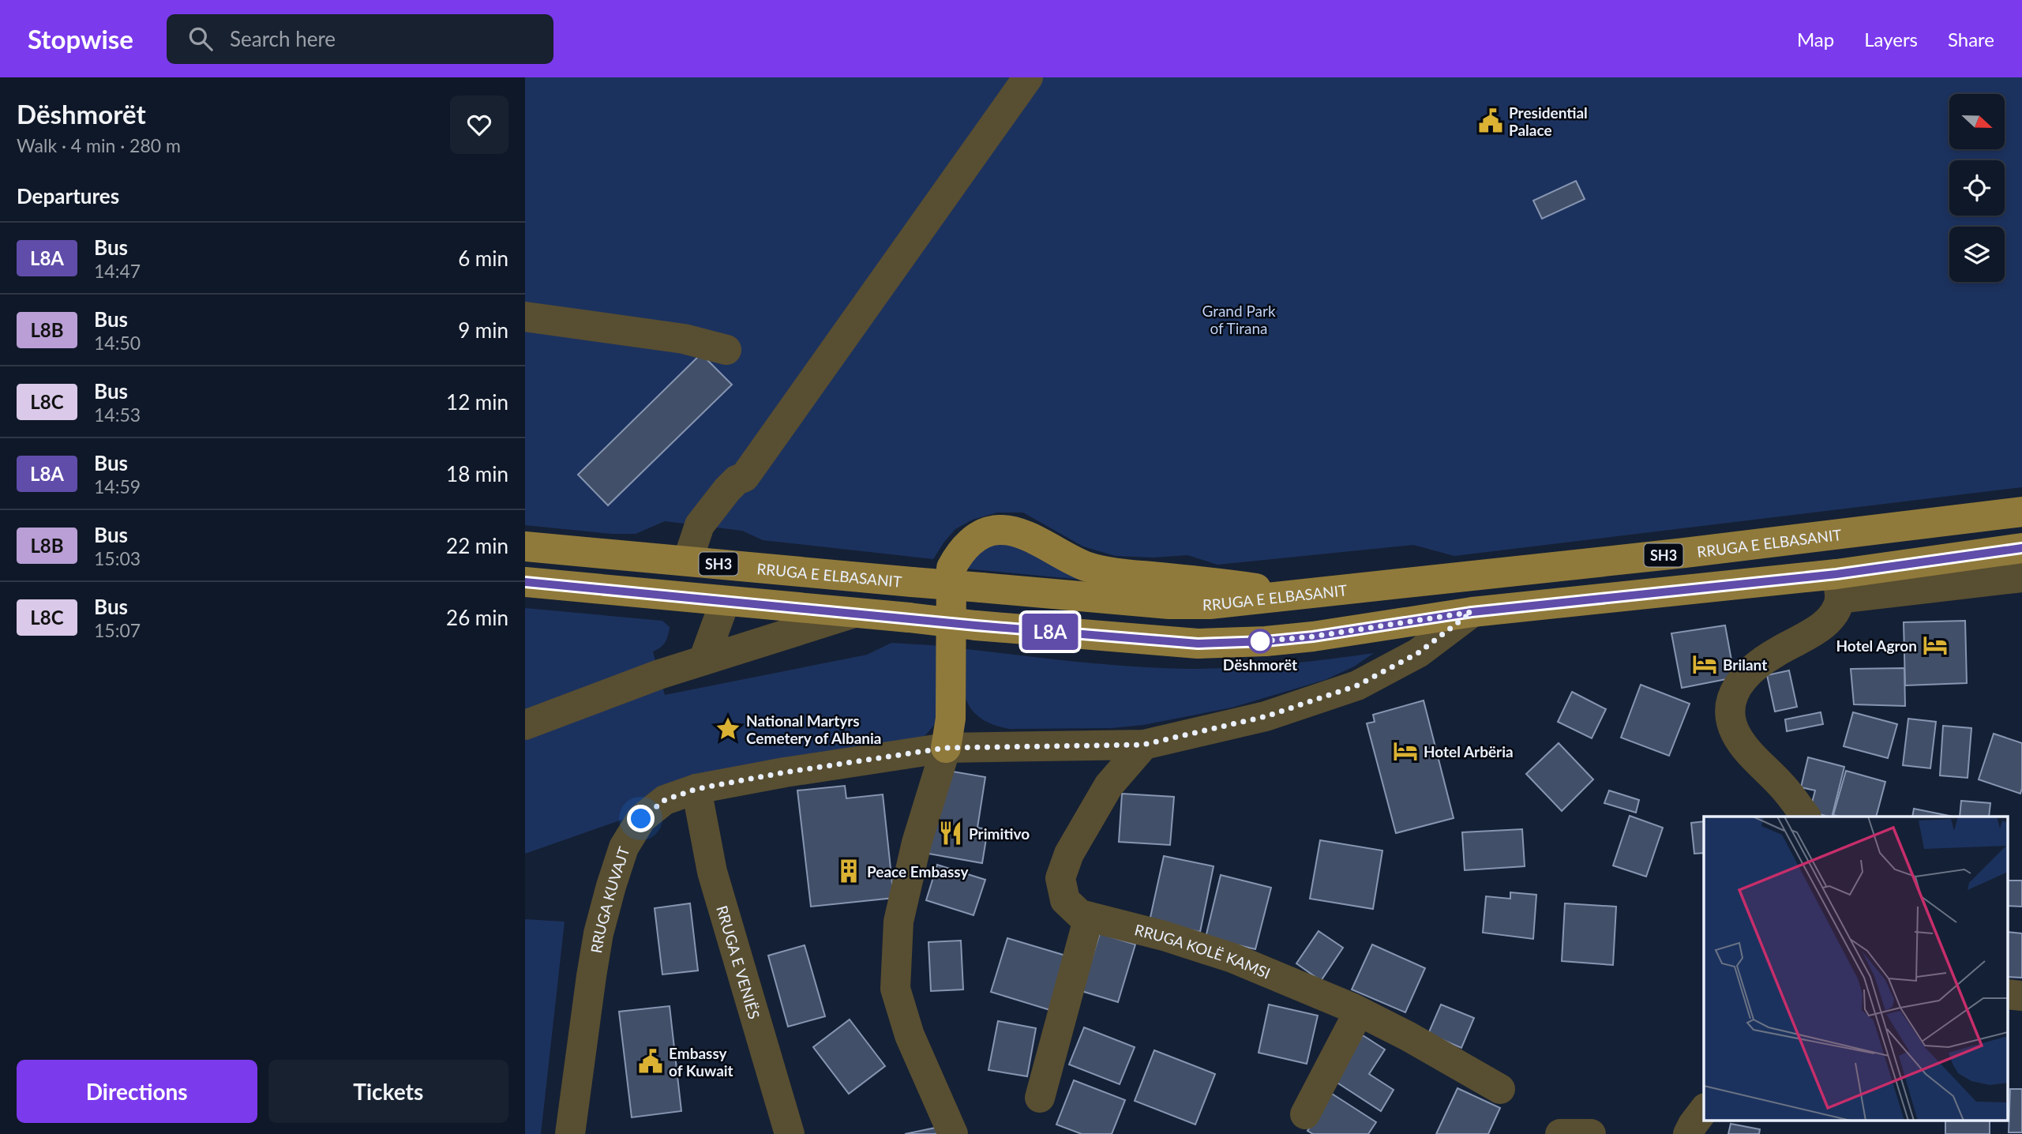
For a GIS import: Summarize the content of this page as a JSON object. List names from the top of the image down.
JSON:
{
  "streets": {
    "main road": ["RRUGA E ELBASANIT", "SH3"],
    "street": ["RRUGA KUVAJT", "RRUGA KOLË KAMSI", "RRUGA E VENIËS"]
  },
  "crossings": [
    ["RRUGA KUVAJT", "RRUGA KOLË KAMSI"],
    ["RRUGA KUVAJT", "RRUGA E VENIËS"]
  ],
  "parks": ["Grand Park of Tirana"],
  "places": {
    "public building": ["Presidential Palace", "Embassy of Kuwait"],
    "other": ["Dëshmorët"],
    "hotel": ["Hotel Agron", "Brilant", "Hotel Arbëria"],
    "place": ["National Martyrs Cemetery of Albania"],
    "restaurant": ["Primitivo"],
    "building": ["Peace Embassy"]
  },
  "lines": ["bus line L8A"],
  "north": "right",
  "page": {
    "header": "Stopwise",
    "search": "Search here",
    "nav": ["Map", "Layers", "Share"],
    "heading": [
      ["Dëshmorët", "Walk · 4 min · 280 m"],
      "Departures"
    ],
    "on_map": "L8A",
    "list": [
      {
        "mark": "L8A",
        "name": "Bus",
        "note": "14:47",
        "value": "6 min"
      },
      {
        "mark": "L8B",
        "name": "Bus",
        "note": "14:50",
        "value": "9 min"
      },
      {
        "mark": "L8C",
        "name": "Bus",
        "note": "14:53",
        "value": "12 min"
      },
      {
        "mark": "L8A",
        "name": "Bus",
        "note": "14:59",
        "value": "18 min"
      },
      {
        "mark": "L8B",
        "name": "Bus",
        "note": "15:03",
        "value": "22 min"
      },
      {
        "mark": "L8C",
        "name": "Bus",
        "note": "15:07",
        "value": "26 min"
      }
    ],
    "buttons": ["Directions", "Tickets"]
  }
}
